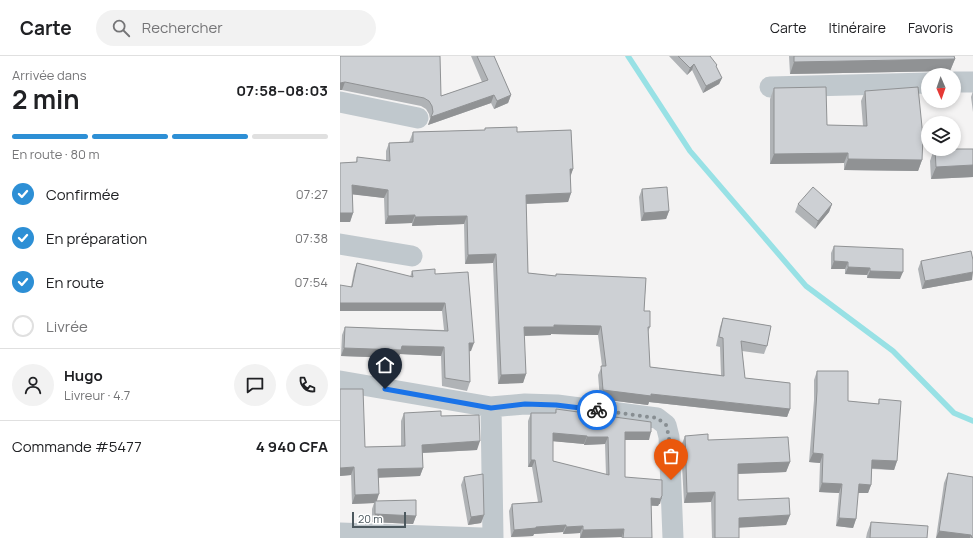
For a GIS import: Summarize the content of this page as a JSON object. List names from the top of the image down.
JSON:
{
  "scale_bar": "20 m",
  "north": "bottom",
  "page": {
    "header": "Carte",
    "search": "Rechercher",
    "nav": ["Carte", "Itinéraire", "Favoris"],
    "heading": ["2 min", "Arrivée dans", "07:58–08:03"],
    "panel": [
      "Hugo",
      "Livreur · 4.7",
      "Commande #5477",
      "4 940 CFA"
    ],
    "bar": "En route · 80 m",
    "list": [
      ["Confirmée", "07:27"],
      ["En préparation", "07:38"],
      ["En route", "07:54"],
      "Livrée"
    ],
    "scale": "20 m"
  }
}
